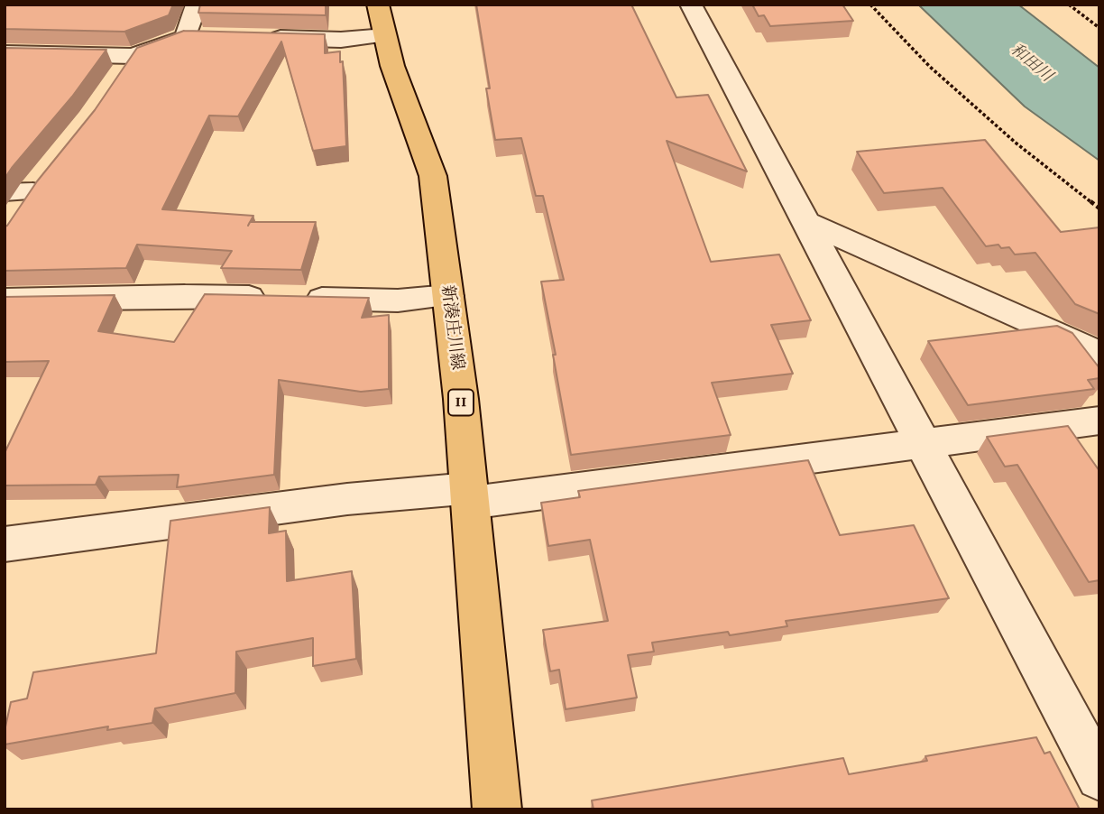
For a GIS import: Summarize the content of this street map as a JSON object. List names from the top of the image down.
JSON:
{
  "streets": {
    "main road": ["新湊庄川線", "11"]
  },
  "water": ["和田川"]
}
